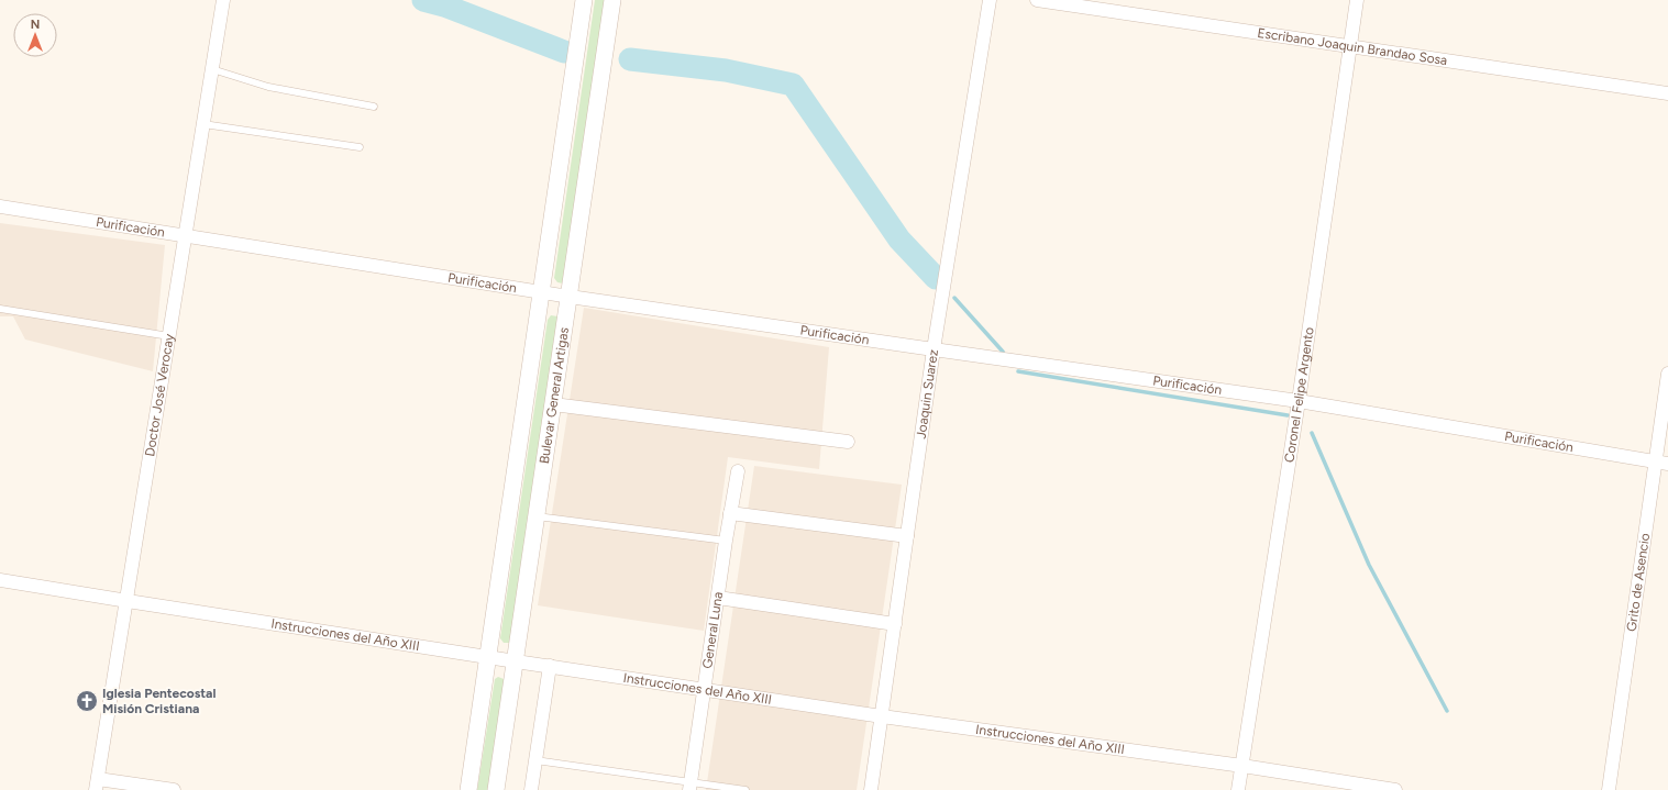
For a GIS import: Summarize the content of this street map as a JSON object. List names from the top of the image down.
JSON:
{
  "streets": {
    "street": [
      "Escribano Joaquin Brandao Sosa",
      "Purificación",
      "Bulevar General Artigas",
      "Joaquin Suarez",
      "Doctor José Verocay",
      "Coronel Felipe Argento",
      "Grito de Asencio",
      "General Luna",
      "Instrucciones del Año XIII"
    ]
  },
  "crossings": [
    ["Escribano Joaquin Brandao Sosa", "Coronel Felipe Argento"],
    ["Purificación", "Bulevar General Artigas"],
    ["Purificación", "Joaquin Suarez"],
    ["Purificación", "Doctor José Verocay"],
    ["Purificación", "Coronel Felipe Argento"],
    ["Purificación", "Grito de Asencio"],
    ["Bulevar General Artigas", "Instrucciones del Año XIII"],
    ["Joaquin Suarez", "Instrucciones del Año XIII"],
    ["Doctor José Verocay", "Instrucciones del Año XIII"],
    ["Coronel Felipe Argento", "Instrucciones del Año XIII"],
    ["General Luna", "Instrucciones del Año XIII"]
  ],
  "places": {
    "church": ["Iglesia Pentecostal Misión Cristiana"]
  },
  "north": "top"
}
